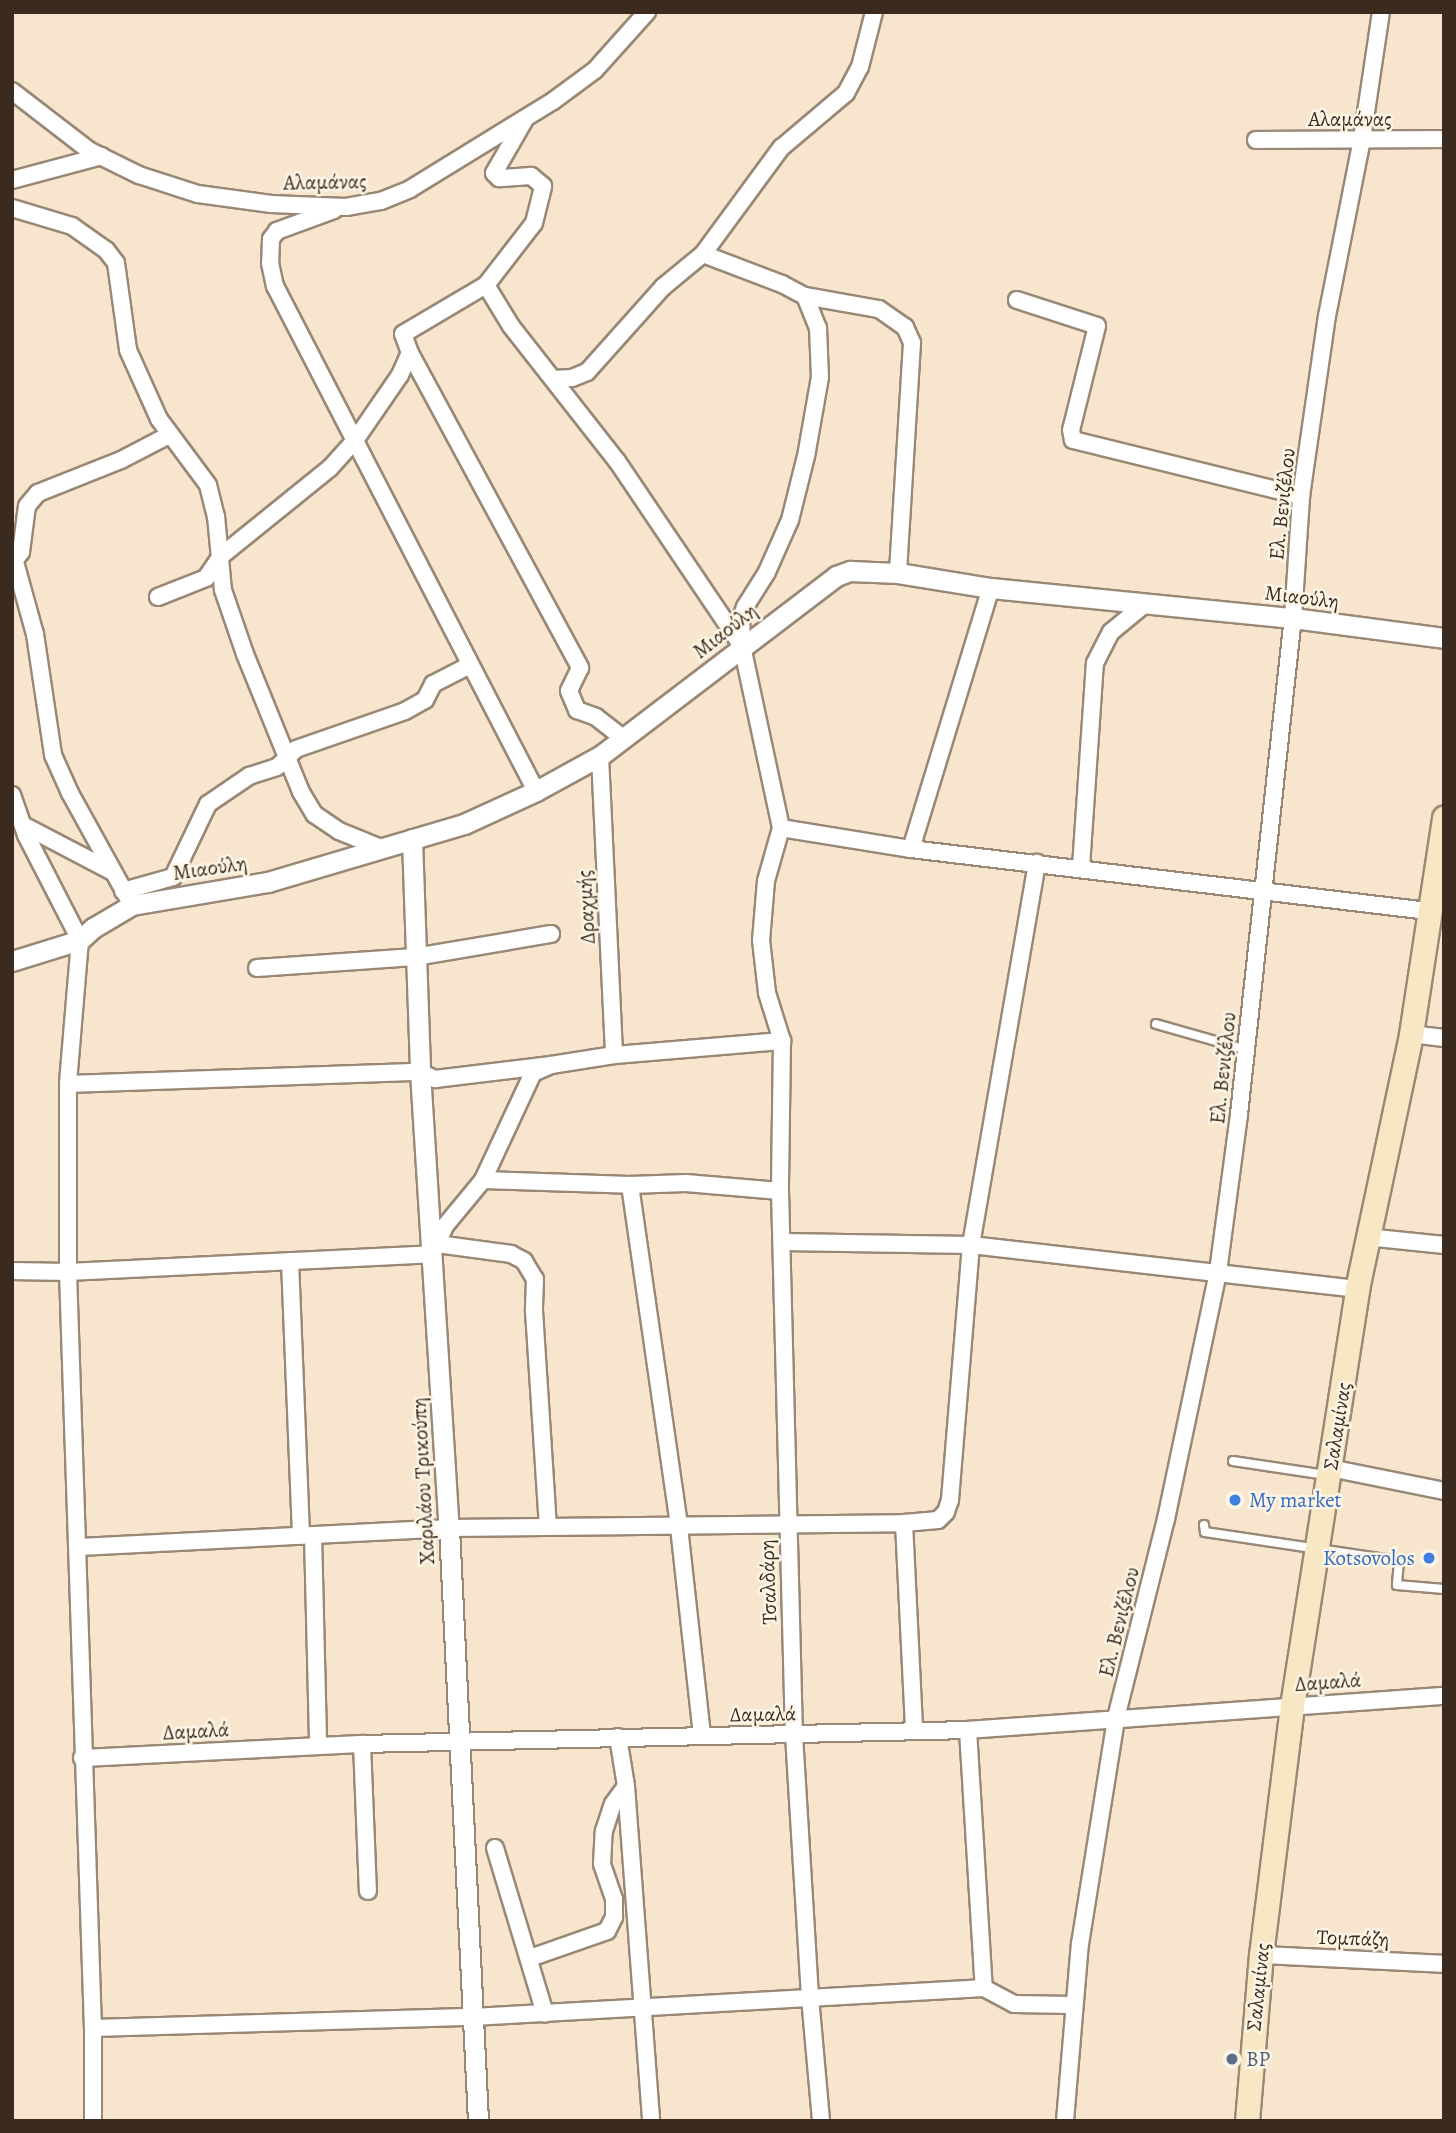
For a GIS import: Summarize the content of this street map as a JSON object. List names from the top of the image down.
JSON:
{
  "streets": {
    "main road": ["Σαλαμίνας"],
    "street": [
      "Αλαμάνας",
      "Ελ. Βενιζέλου",
      "Μιαούλη",
      "Δραχμής",
      "Χαριλάου Τρικούπη",
      "Τσαλδάρη",
      "Δαμαλά",
      "Τομπάζη"
    ]
  },
  "crossings": [
    ["Αλαμάνας", "Ελ. Βενιζέλου"],
    ["Ελ. Βενιζέλου", "Μιαούλη"],
    ["Ελ. Βενιζέλου", "Δαμαλά"],
    ["Μιαούλη", "Δραχμής"],
    ["Μιαούλη", "Χαριλάου Τρικούπη"],
    ["Σαλαμίνας", "Δαμαλά"],
    ["Σαλαμίνας", "Τομπάζη"],
    ["Χαριλάου Τρικούπη", "Δαμαλά"],
    ["Τσαλδάρη", "Δαμαλά"]
  ],
  "places": ["My market", "Kotsovolos", "BP"]
}
